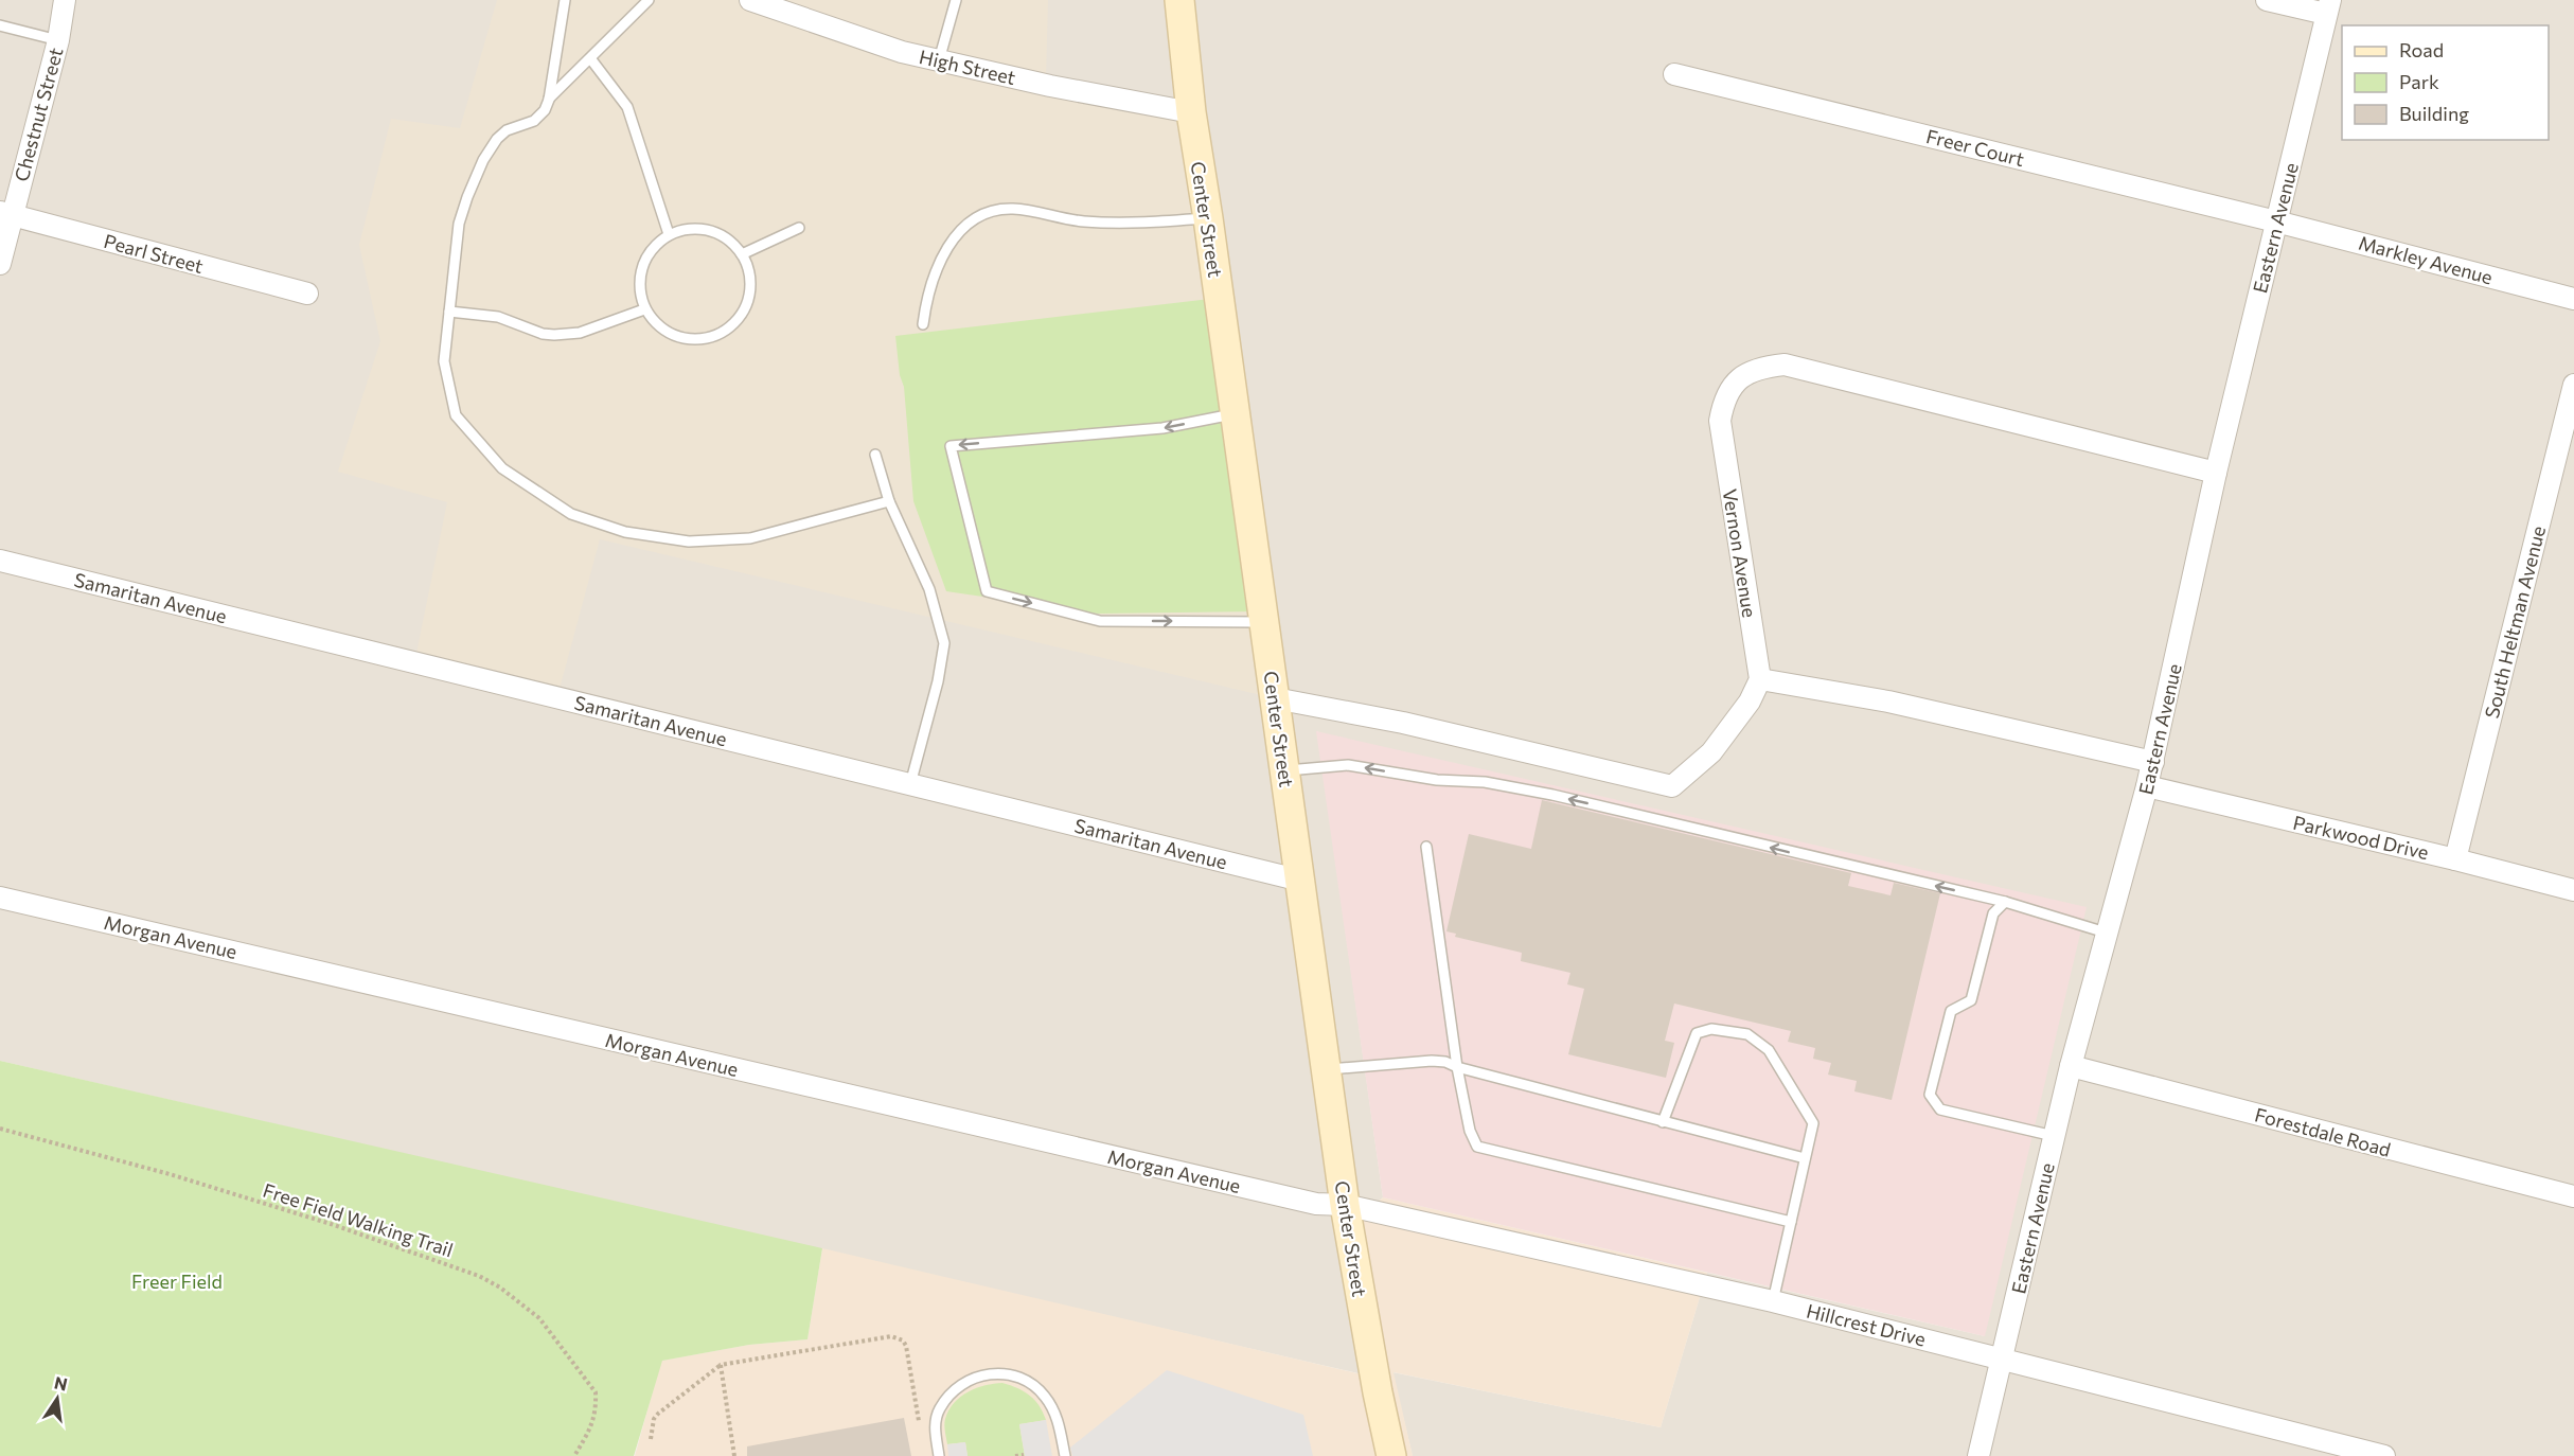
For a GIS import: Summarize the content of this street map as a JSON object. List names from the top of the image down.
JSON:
{
  "streets": {
    "main road": ["Center Street"],
    "street": [
      "High Street",
      "Chestnut Street",
      "Freer Court",
      "Eastern Avenue",
      "Pearl Street",
      "Markley Avenue",
      "Vernon Avenue",
      "Samaritan Avenue",
      "South Heltman Avenue",
      "Parkwood Drive",
      "Morgan Avenue",
      "Forestdale Road",
      "Hillcrest Drive"
    ],
    "path": ["Free Field Walking Trail"]
  },
  "crossings": [
    ["High Street", "Center Street"],
    ["Chestnut Street", "Pearl Street"],
    ["Freer Court", "Eastern Avenue"],
    ["Freer Court", "Markley Avenue"],
    ["Center Street", "Samaritan Avenue"],
    ["Center Street", "Morgan Avenue"],
    ["Center Street", "Hillcrest Drive"],
    ["Eastern Avenue", "Markley Avenue"],
    ["Eastern Avenue", "Vernon Avenue"],
    ["Eastern Avenue", "Parkwood Drive"],
    ["Eastern Avenue", "Forestdale Road"],
    ["Eastern Avenue", "Hillcrest Drive"],
    ["South Heltman Avenue", "Parkwood Drive"],
    ["Morgan Avenue", "Hillcrest Drive"]
  ],
  "parks": ["Freer Field"],
  "legend": ["Road", "Park", "Building"],
  "north": "top"
}
